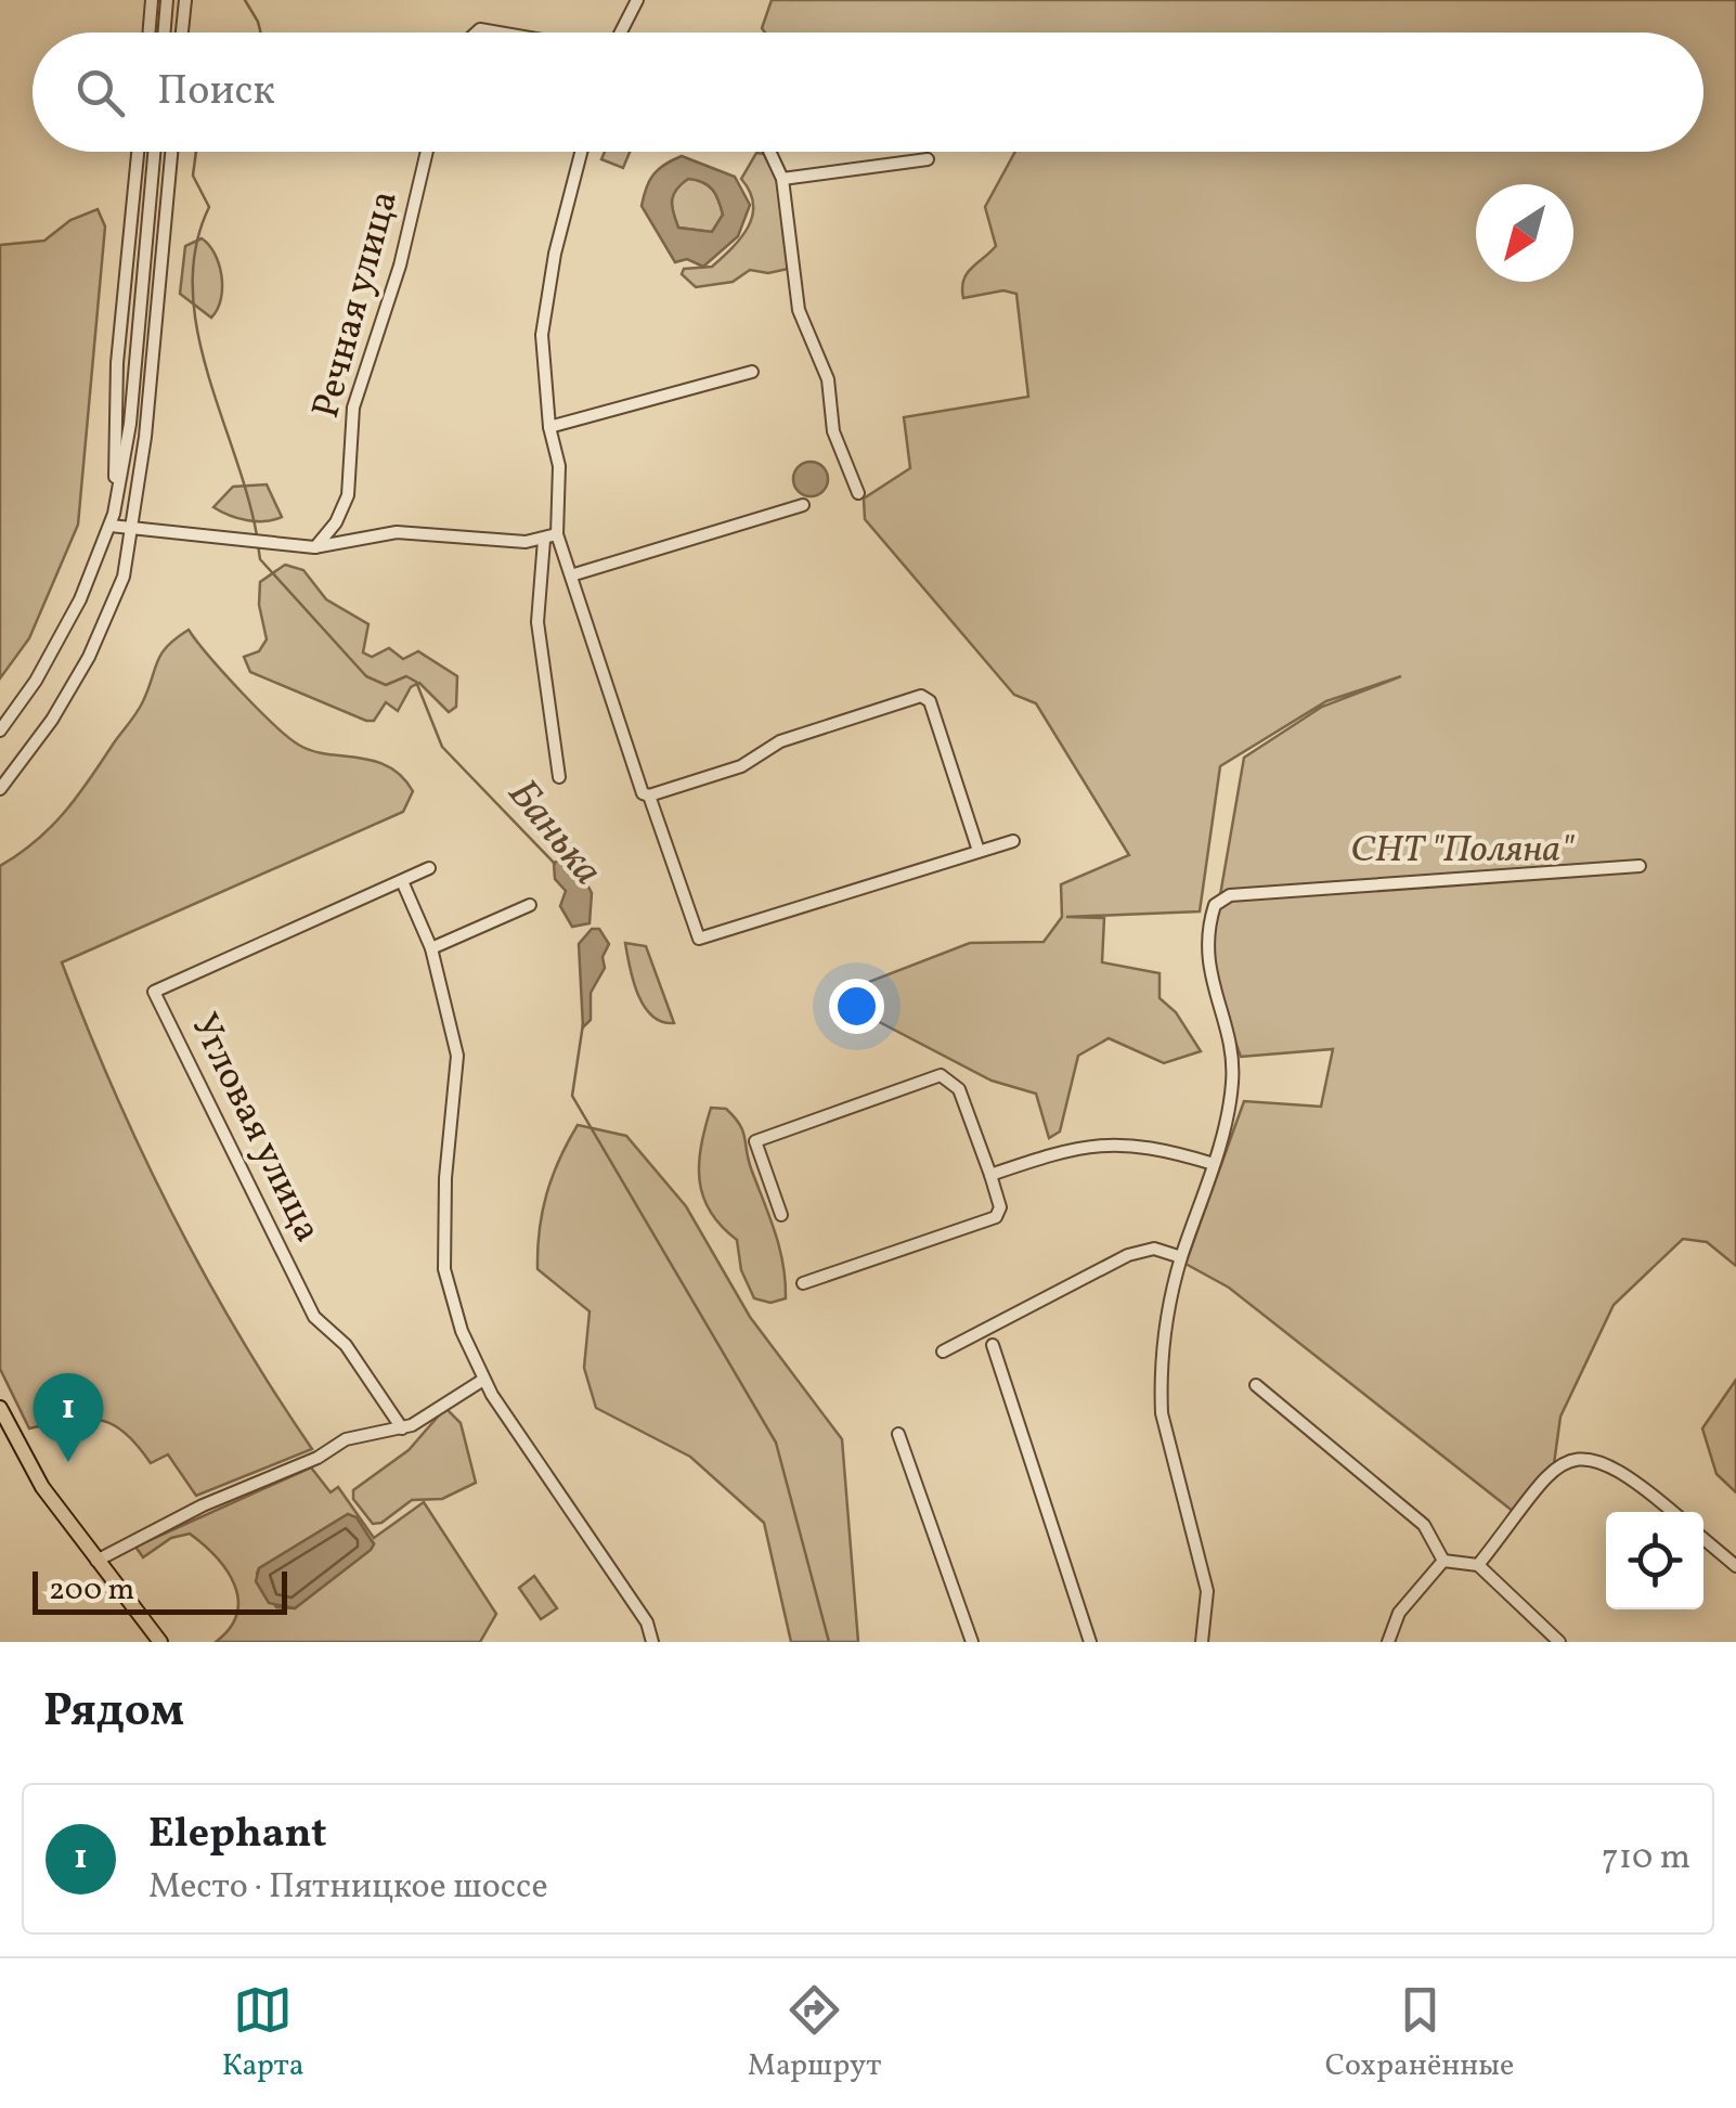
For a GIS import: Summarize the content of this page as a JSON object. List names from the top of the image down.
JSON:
{
  "streets": {
    "street": ["Речная улица", "Угловая улица"]
  },
  "water": ["Банька"],
  "parks": ["СНТ \"Поляна\""],
  "scale_bar": "200 m",
  "north": "bottom left",
  "page": {
    "search": "Поиск",
    "pins": "1",
    "scale": "200 m",
    "heading": "Рядом",
    "list": [
      {
        "mark": "1",
        "name": "Elephant",
        "note": "Место · Пятницкое шоссе",
        "value": "710 m"
      }
    ],
    "nav": ["Карта", "Маршрут", "Сохранённые"]
  }
}
